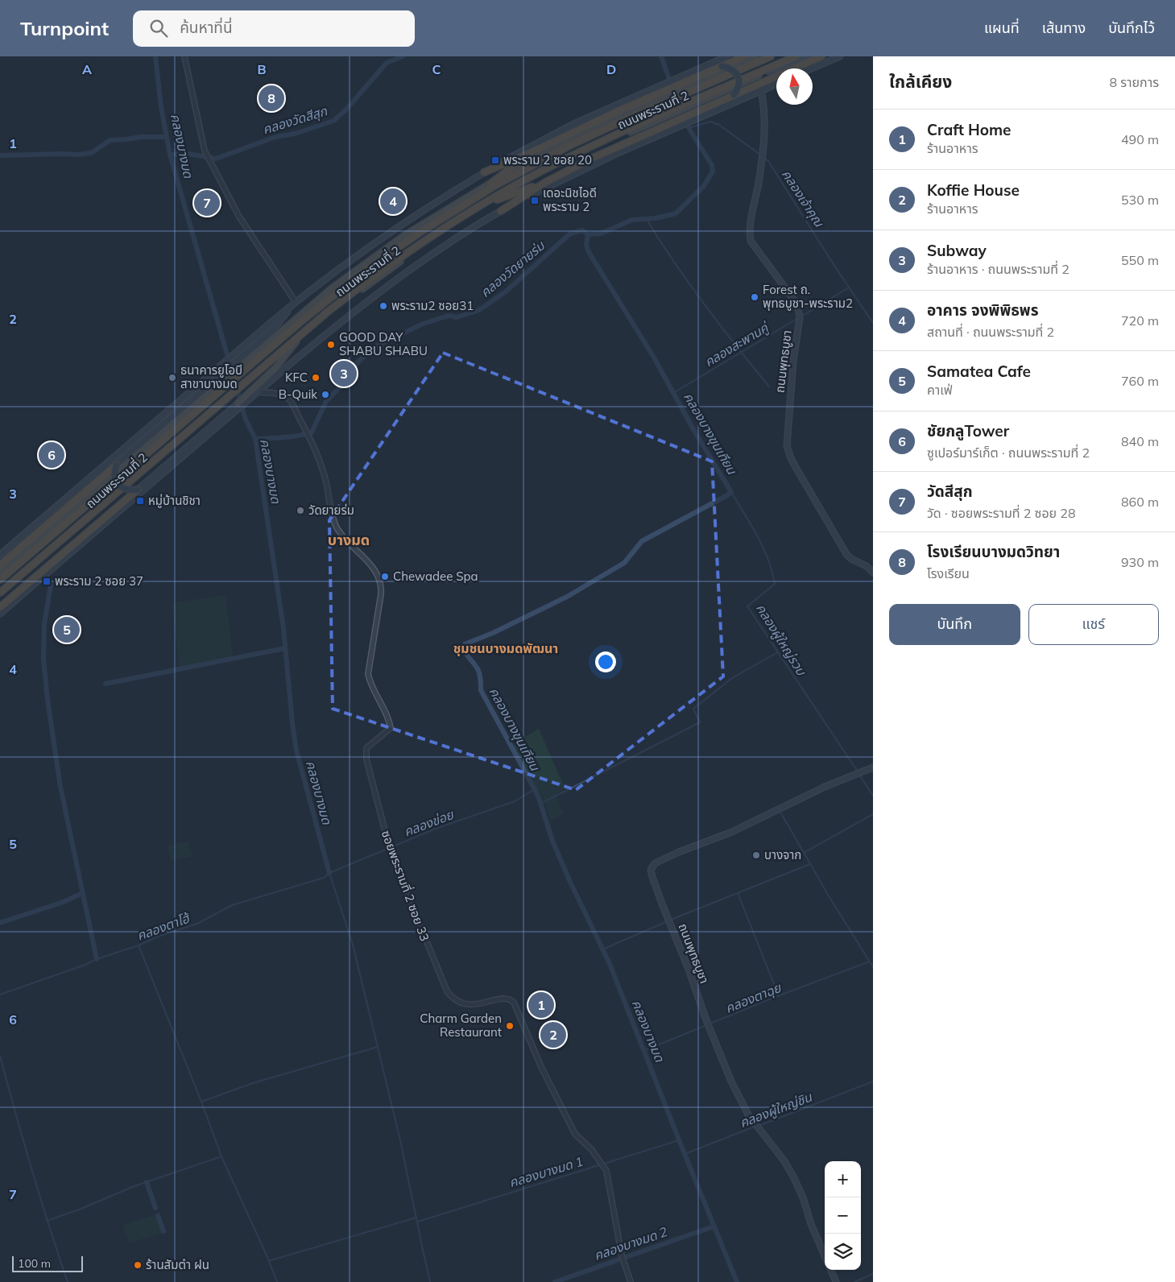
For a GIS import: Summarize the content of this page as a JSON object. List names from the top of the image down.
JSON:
{
  "streets": {
    "highway": ["ถนนพระรามที่ 2"],
    "main road": ["ถนนพุทธบูชา"],
    "street": ["ซอยพระรามที่ 2 ซอย 33"]
  },
  "crossings": [
    ["ถนนพระรามที่ 2", "ถนนพุทธบูชา"],
    ["ถนนพระรามที่ 2", "ซอยพระรามที่ 2 ซอย 33"]
  ],
  "districts": ["บางมด", "ชุมชนบางมดพัฒนา"],
  "water": [
    "คลองวัดสีสุก",
    "คลองบางมด",
    "คลองเจ้าคุณ",
    "คลองวัดยายร่ม",
    "คลองสะพานคู่",
    "คลองบางขุนเทียน",
    "คลองผู้ใหญ่รวบ",
    "คลองข่อย",
    "คลองตาโฮ้",
    "คลองตาฉุย",
    "คลองผู้ใหญ่ชิน",
    "คลองบางมด 1",
    "คลองบางมด 2"
  ],
  "places": {
    "transit": [
      "พระราม 2 ซอย 20",
      "เดอะนิชไอดี พระราม 2",
      "หมู่บ้านชิชา",
      "พระราม 2 ซอย 37"
    ],
    "other": [
      "Forest ถ. พุทธบูชา-พระราม2",
      "พระราม2 ซอย31",
      "GOOD DAY SHABU SHABU",
      "ธนาคารยูโอบี สาขาบางมด",
      "KFC",
      "B-Quik",
      "วัดยายร่ม",
      "Chewadee Spa",
      "บางจาก",
      "Charm Garden Restaurant",
      "ร้านสัมตำ ฝน"
    ]
  },
  "scale_bar": "100 m",
  "north": "top",
  "page": {
    "header": "Turnpoint",
    "search": "ค้นหาที่นี่",
    "nav": ["แผนที่", "เส้นทาง", "บันทึกไว้"],
    "heading": ["ใกล้เคียง", "8 รายการ"],
    "pins": [
      "8",
      "4",
      "7",
      "3",
      "6",
      "5",
      "1",
      "2"
    ],
    "list": [
      {
        "mark": "1",
        "name": "Craft Home",
        "note": "ร้านอาหาร",
        "value": "490 m"
      },
      {
        "mark": "2",
        "name": "Koffie House",
        "note": "ร้านอาหาร",
        "value": "530 m"
      },
      {
        "mark": "3",
        "name": "Subway",
        "note": "ร้านอาหาร · ถนนพระรามที่ 2",
        "value": "550 m"
      },
      {
        "mark": "4",
        "name": "อาคาร จงพิพิธพร",
        "note": "สถานที่ · ถนนพระรามที่ 2",
        "value": "720 m"
      },
      {
        "mark": "5",
        "name": "Samatea Cafe",
        "note": "คาเฟ่",
        "value": "760 m"
      },
      {
        "mark": "6",
        "name": "ชัยกลูTower",
        "note": "ซูเปอร์มาร์เก็ต · ถนนพระรามที่ 2",
        "value": "840 m"
      },
      {
        "mark": "7",
        "name": "วัดสีสุก",
        "note": "วัด · ซอยพระรามที่ 2 ซอย 28",
        "value": "860 m"
      },
      {
        "mark": "8",
        "name": "โรงเรียนบางมดวิทยา",
        "note": "โรงเรียน",
        "value": "930 m"
      }
    ],
    "buttons": ["บันทึก", "แชร์"],
    "map_buttons": ["+", "−"],
    "scale": "100 m"
  },
  "grid": {
    "columns": [
      "A",
      "B",
      "C",
      "D"
    ],
    "rows": [
      "1",
      "2",
      "3",
      "4",
      "5",
      "6",
      "7"
    ]
  }
}
